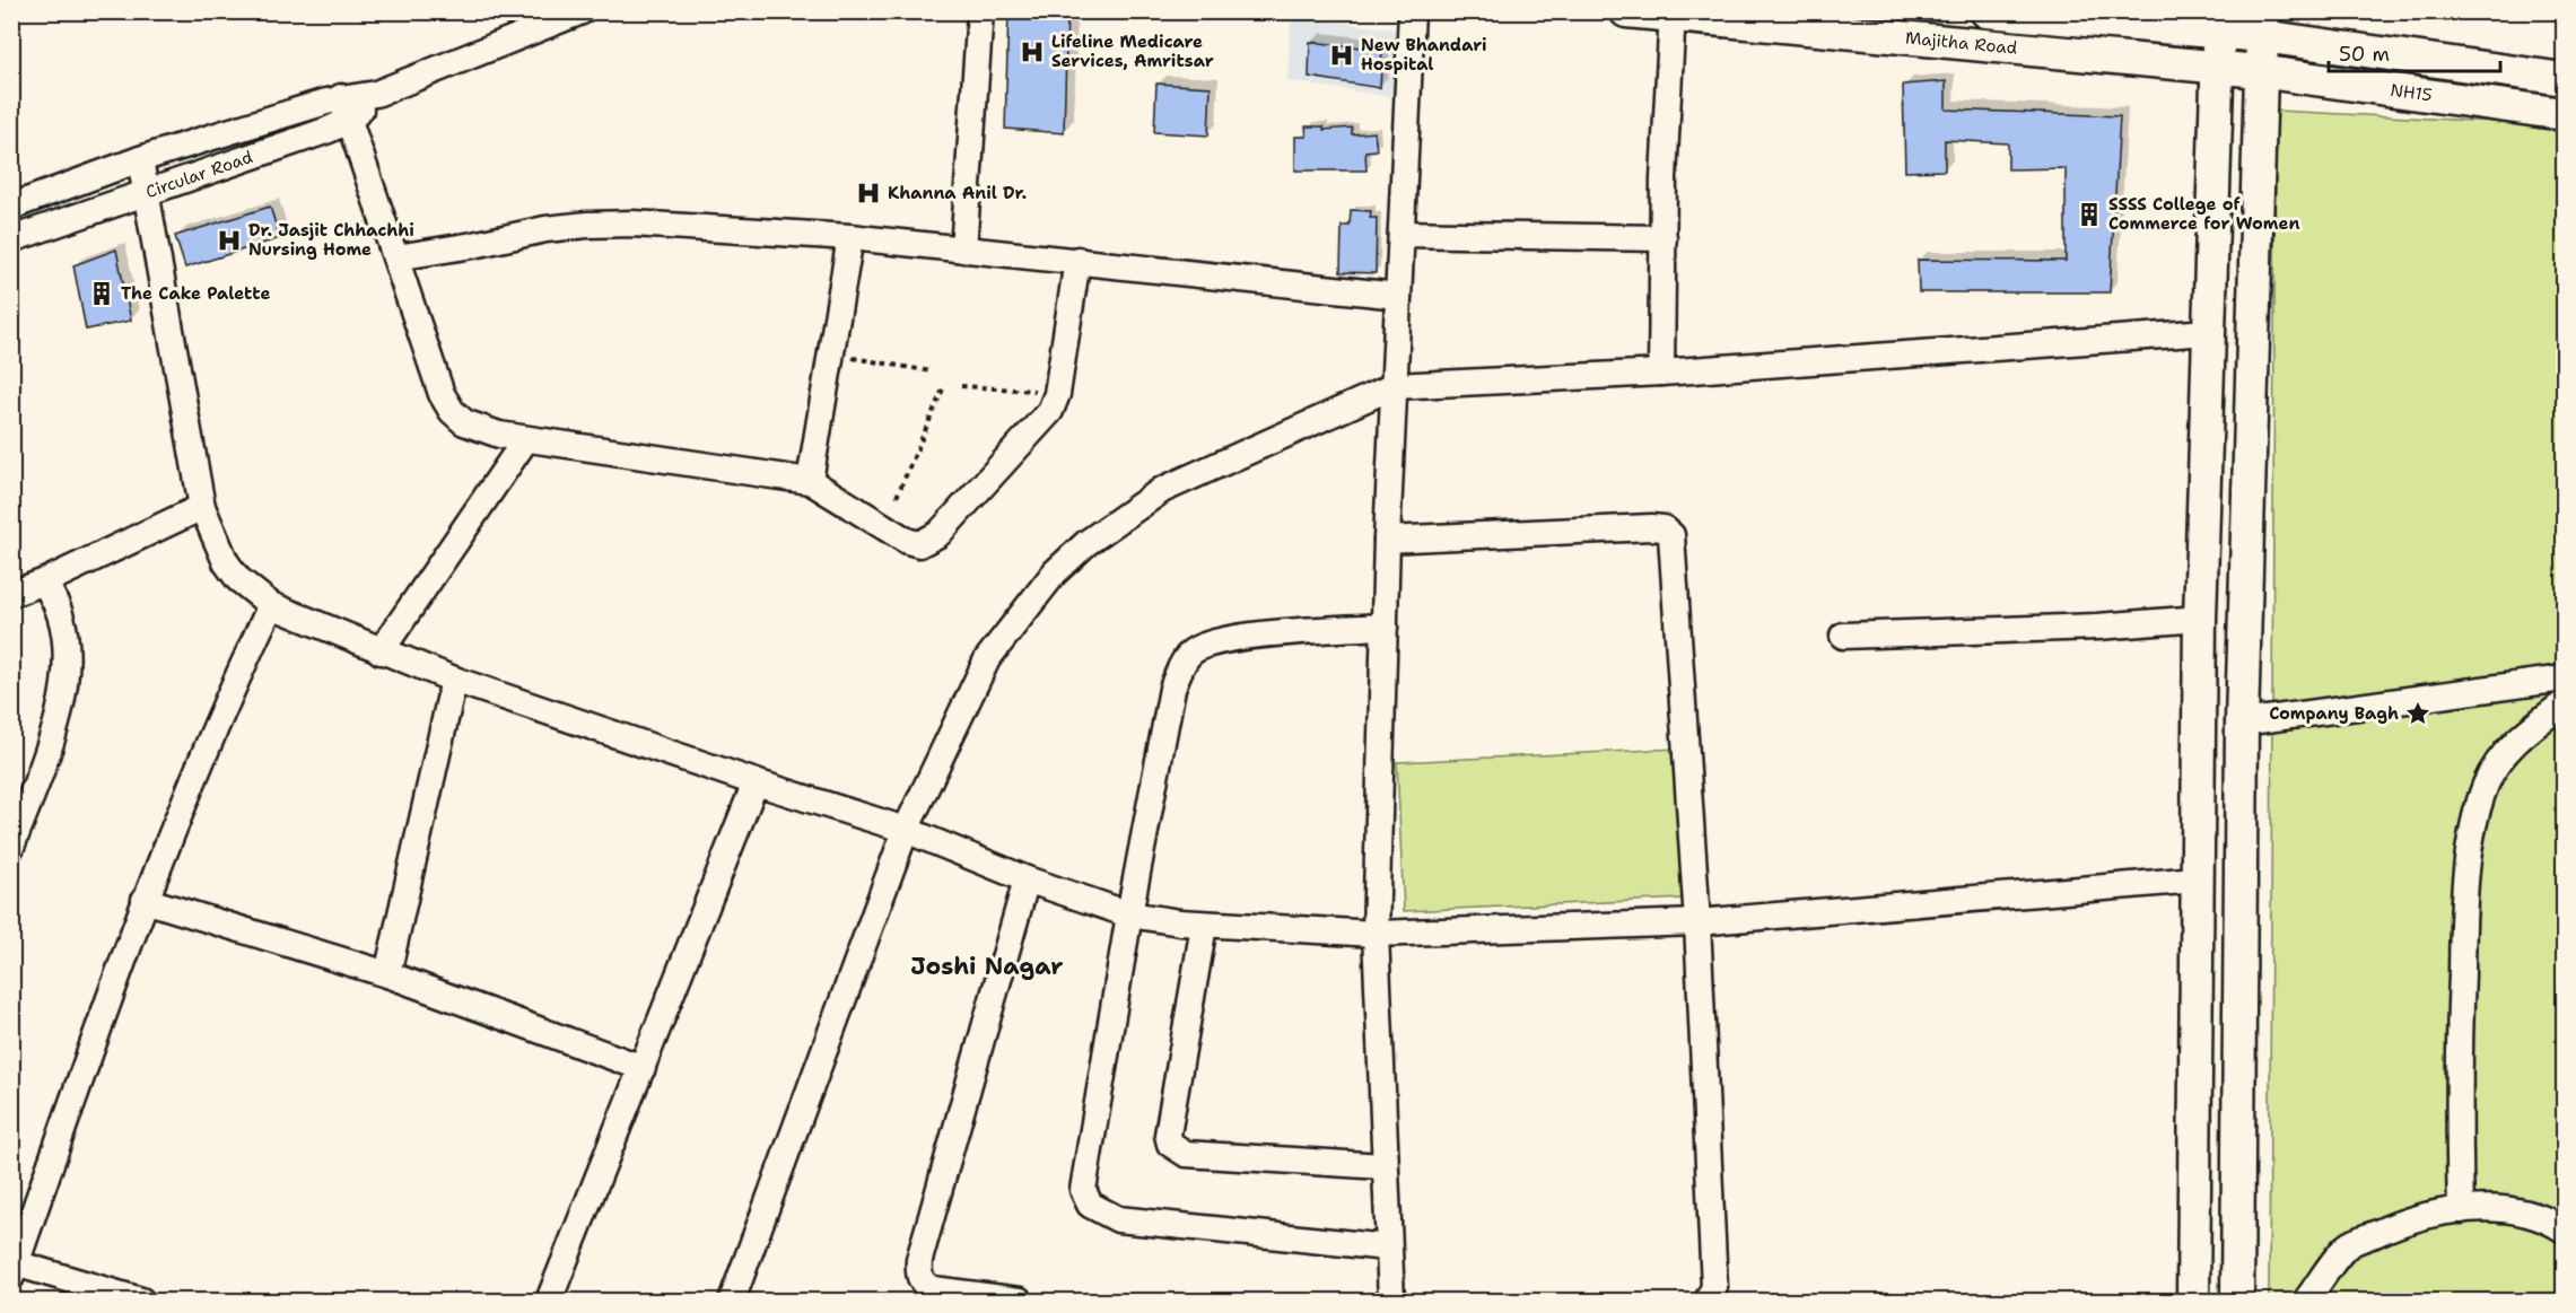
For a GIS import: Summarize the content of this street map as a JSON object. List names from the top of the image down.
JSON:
{
  "streets": {
    "main road": ["Majitha Road", "NH15"],
    "street": ["Circular Road"]
  },
  "crossings": [
    ["Majitha Road", "NH15"]
  ],
  "districts": ["Joshi Nagar"],
  "places": {
    "hospital": [
      "Lifeline Medicare Services, Amritsar",
      "New Bhandari Hospital",
      "Khanna Anil Dr.",
      "Dr. Jasjit Chhachhi Nursing Home"
    ],
    "building": ["SSSS College of Commerce for Women", "The Cake Palette"],
    "place": ["Company Bagh"]
  },
  "scale_bar": "50 m"
}
